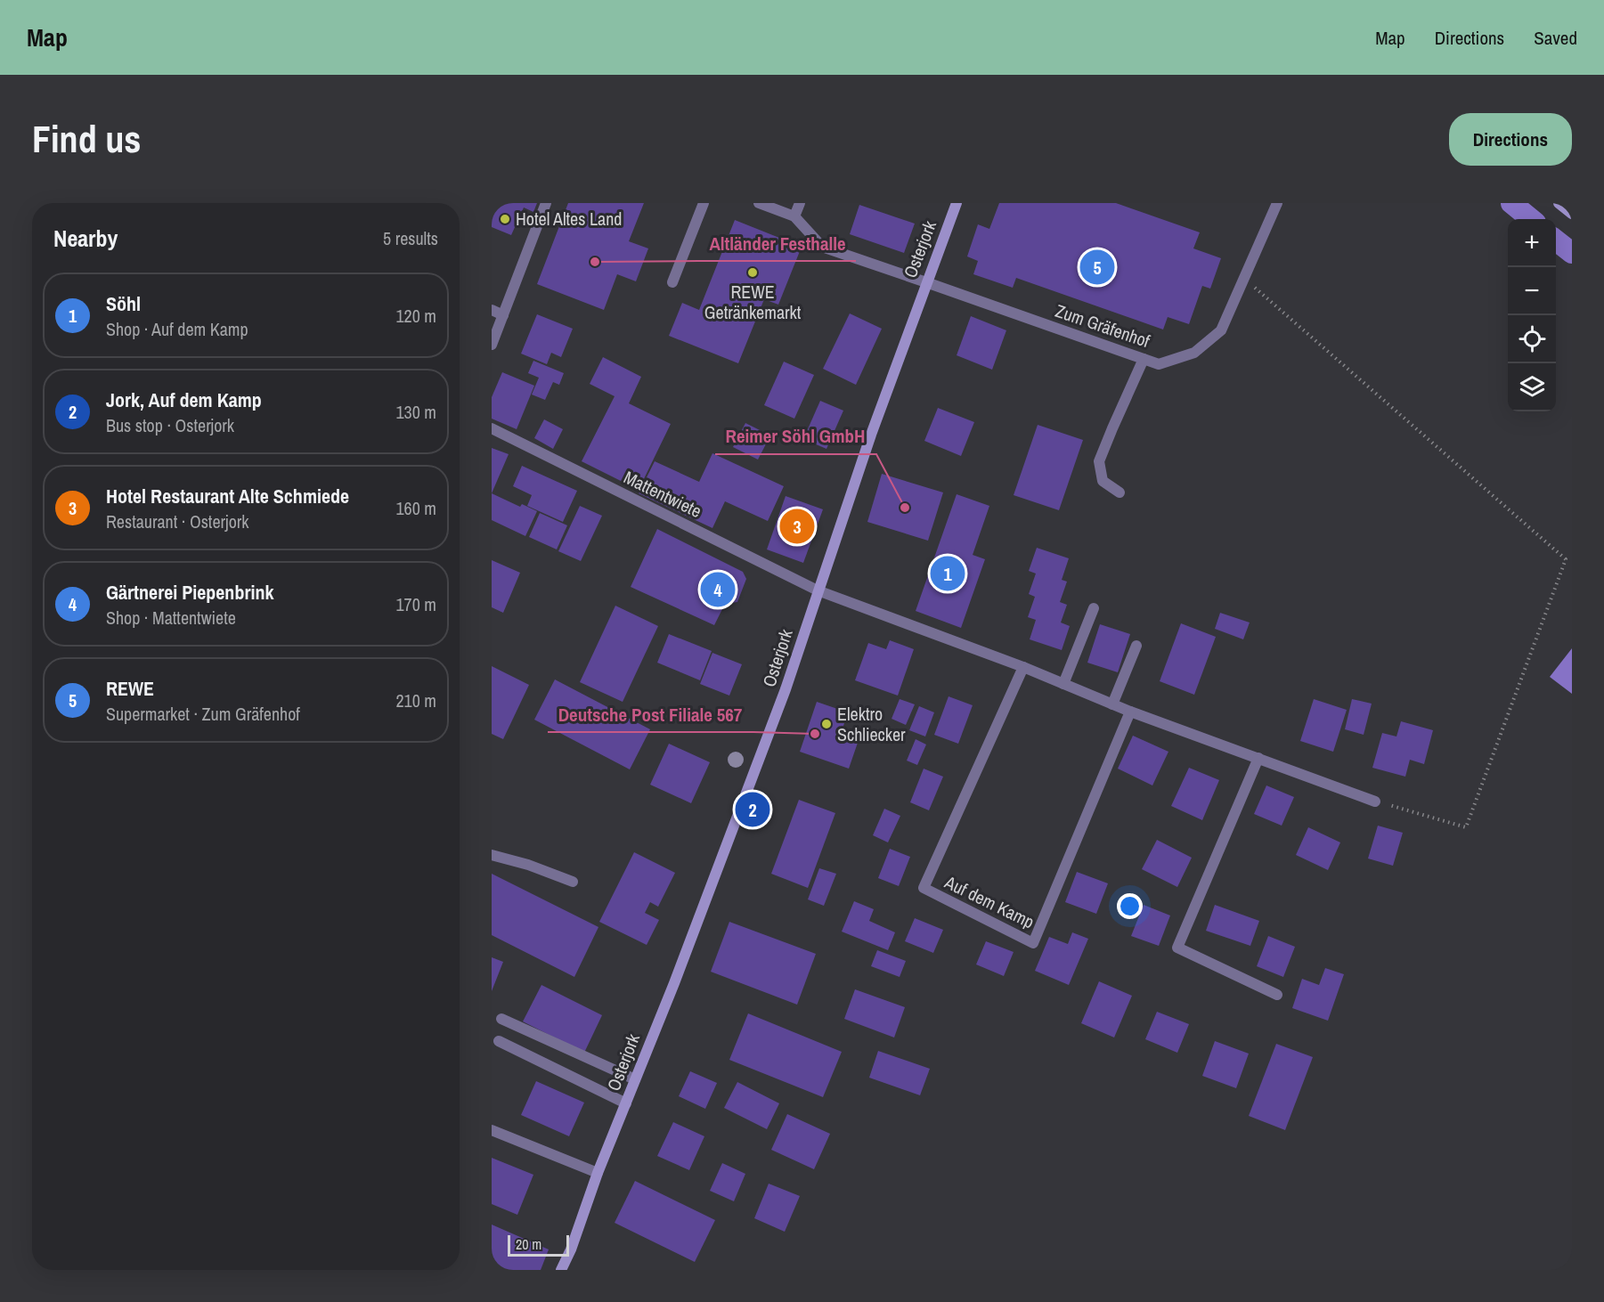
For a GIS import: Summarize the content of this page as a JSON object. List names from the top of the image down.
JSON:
{
  "streets": {
    "main road": ["Osterjork"],
    "street": ["Zum Gräfenhof", "Mattentwiete", "Auf dem Kamp"]
  },
  "crossings": [
    ["Osterjork", "Zum Gräfenhof"],
    ["Osterjork", "Mattentwiete"]
  ],
  "places": [
    "Hotel Altes Land",
    "Altländer Festhalle",
    "REWE Getränkemarkt",
    "Reimer Söhl GmbH",
    "Elektro Schliecker",
    "Deutsche Post Filiale 567"
  ],
  "scale_bar": "20 m",
  "page": {
    "header": "Map",
    "nav": ["Map", "Directions", "Saved"],
    "buttons": "Directions",
    "title": "Find us",
    "heading": ["Nearby", "5 results"],
    "map_buttons": ["+", "−"],
    "pins": [
      "5",
      "3",
      "1",
      "4",
      "2"
    ],
    "list": [
      {
        "mark": "1",
        "name": "Söhl",
        "note": "Shop · Auf dem Kamp",
        "value": "120 m"
      },
      {
        "mark": "2",
        "name": "Jork, Auf dem Kamp",
        "note": "Bus stop · Osterjork",
        "value": "130 m"
      },
      {
        "mark": "3",
        "name": "Hotel Restaurant Alte Schmiede",
        "note": "Restaurant · Osterjork",
        "value": "160 m"
      },
      {
        "mark": "4",
        "name": "Gärtnerei Piepenbrink",
        "note": "Shop · Mattentwiete",
        "value": "170 m"
      },
      {
        "mark": "5",
        "name": "REWE",
        "note": "Supermarket · Zum Gräfenhof",
        "value": "210 m"
      }
    ],
    "scale": "20 m"
  }
}
